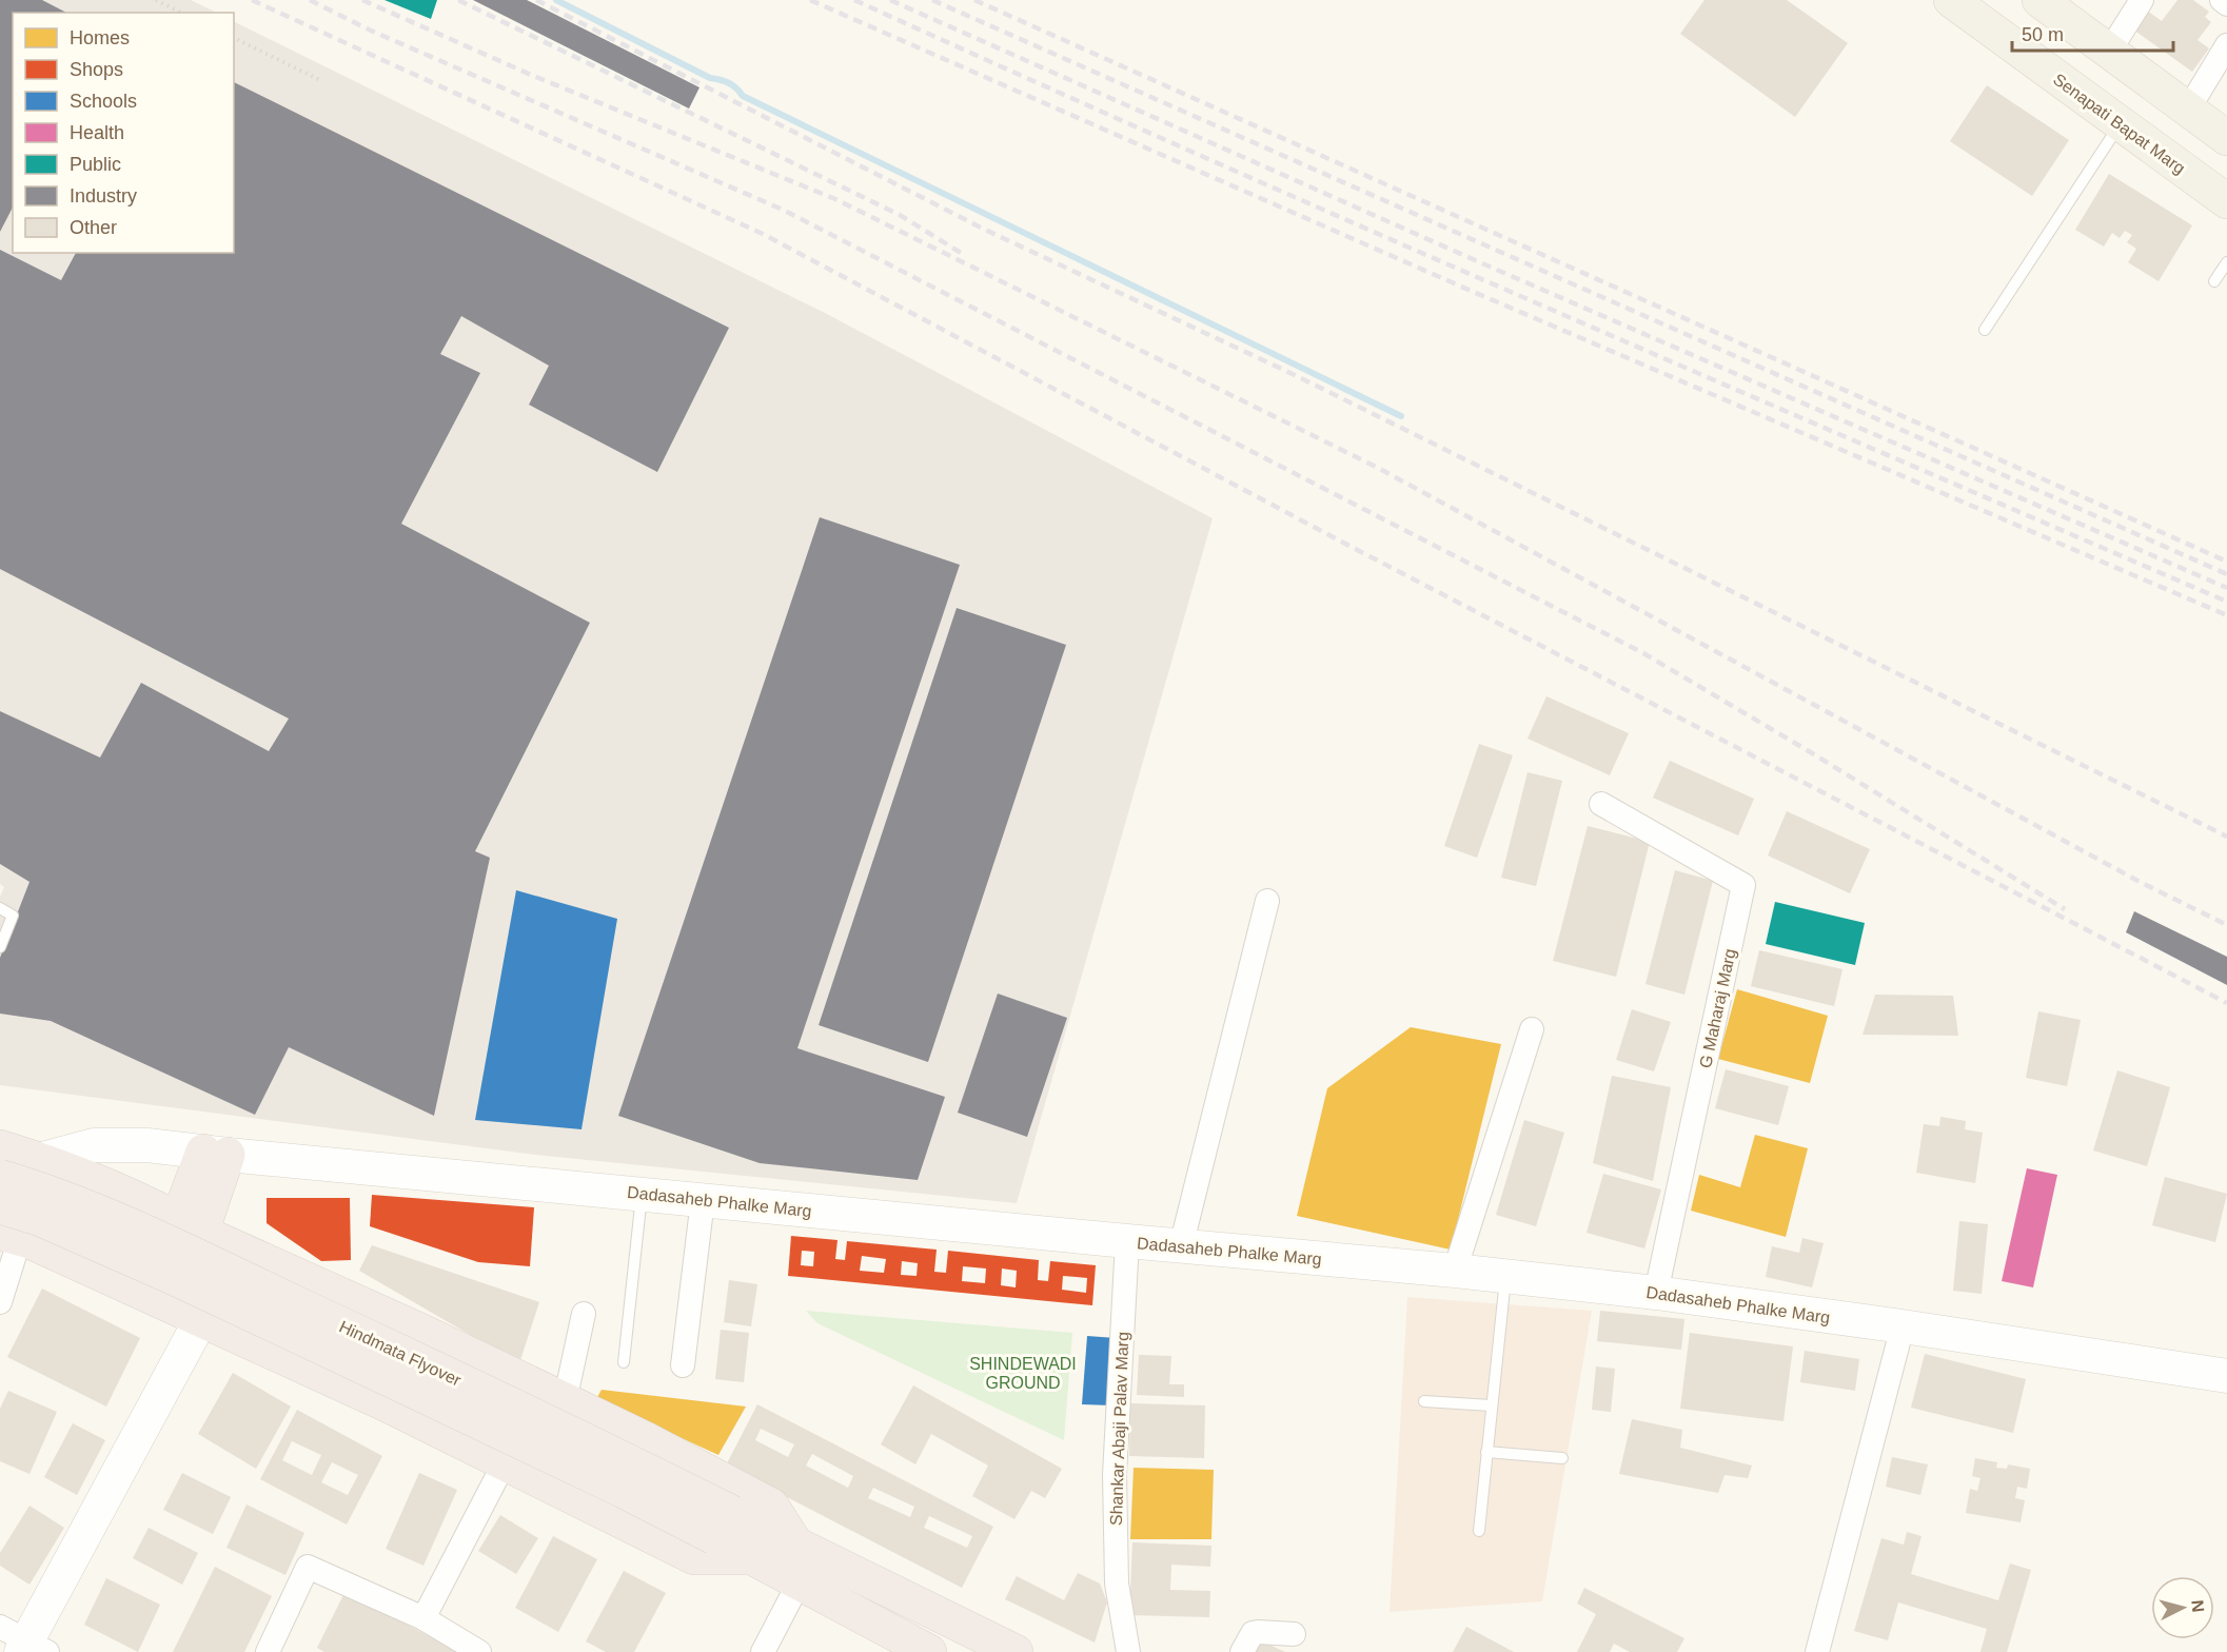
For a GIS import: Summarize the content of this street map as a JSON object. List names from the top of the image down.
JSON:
{
  "streets": {
    "highway": ["Hindmata Flyover"],
    "main road": ["Senapati Bapat Marg"],
    "street": ["G Maharaj Marg", "Dadasaheb Phalke Marg", "Shankar Abaji Palav Marg"]
  },
  "crossings": [
    ["G Maharaj Marg", "Dadasaheb Phalke Marg"],
    ["Dadasaheb Phalke Marg", "Shankar Abaji Palav Marg"]
  ],
  "parks": ["SHINDEWADI GROUND"],
  "legend": [
    "Homes",
    "Shops",
    "Schools",
    "Health",
    "Public",
    "Industry",
    "Other"
  ],
  "scale_bar": "50 m",
  "north": "right"
}
